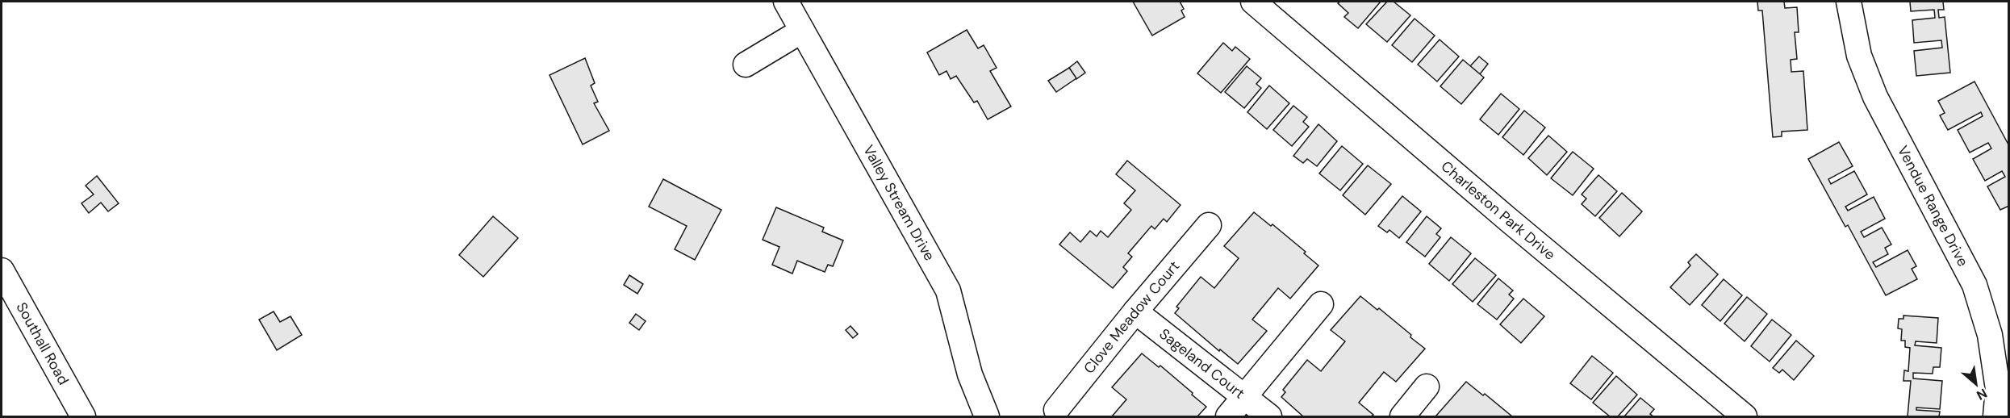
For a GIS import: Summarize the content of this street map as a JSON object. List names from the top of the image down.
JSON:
{
  "streets": {
    "street": [
      "Valley Stream Drive",
      "Vendue Range Drive",
      "Charleston Park Drive",
      "Clove Meadow Court",
      "Southall Road",
      "Sageland Court"
    ]
  },
  "crossings": [
    ["Clove Meadow Court", "Sageland Court"]
  ],
  "north": "bottom right"
}
